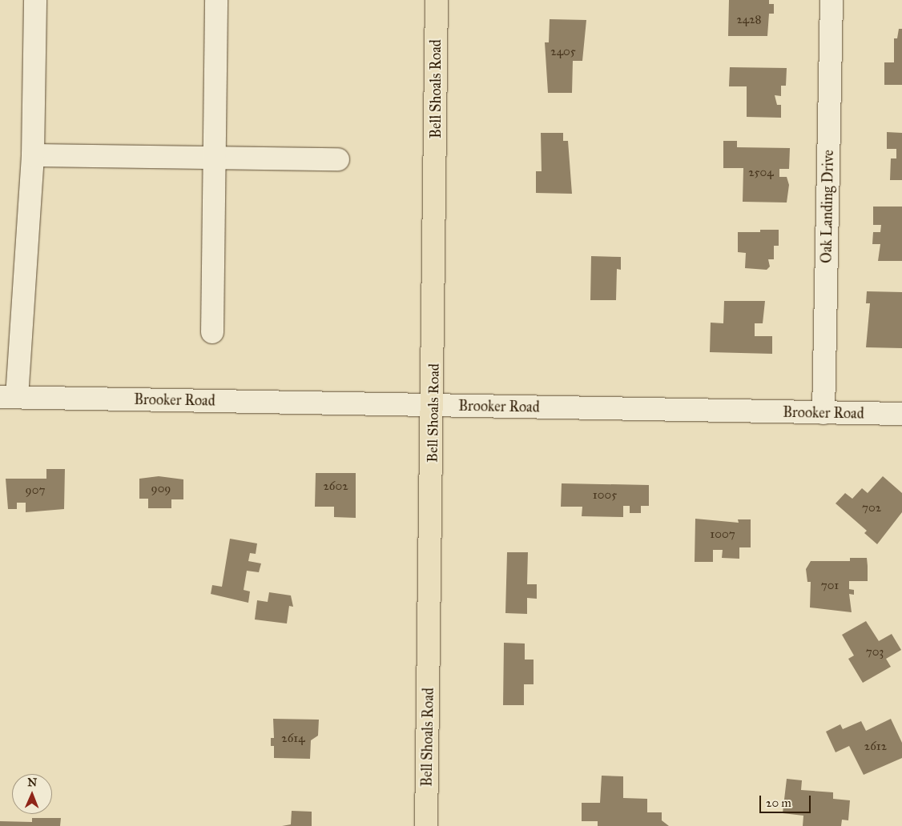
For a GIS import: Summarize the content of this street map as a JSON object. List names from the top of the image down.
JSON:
{
  "streets": {
    "main road": ["Bell Shoals Road"],
    "street": ["Oak Landing Drive", "Brooker Road"]
  },
  "crossings": [
    ["Bell Shoals Road", "Brooker Road"],
    ["Oak Landing Drive", "Brooker Road"]
  ],
  "house_numbers": [
    "2428",
    "2405",
    "2504",
    "2602",
    "909",
    "907",
    "1005",
    "702",
    "1007",
    "701",
    "703",
    "2614",
    "2612"
  ],
  "scale_bar": "20 m",
  "north": "top"
}
